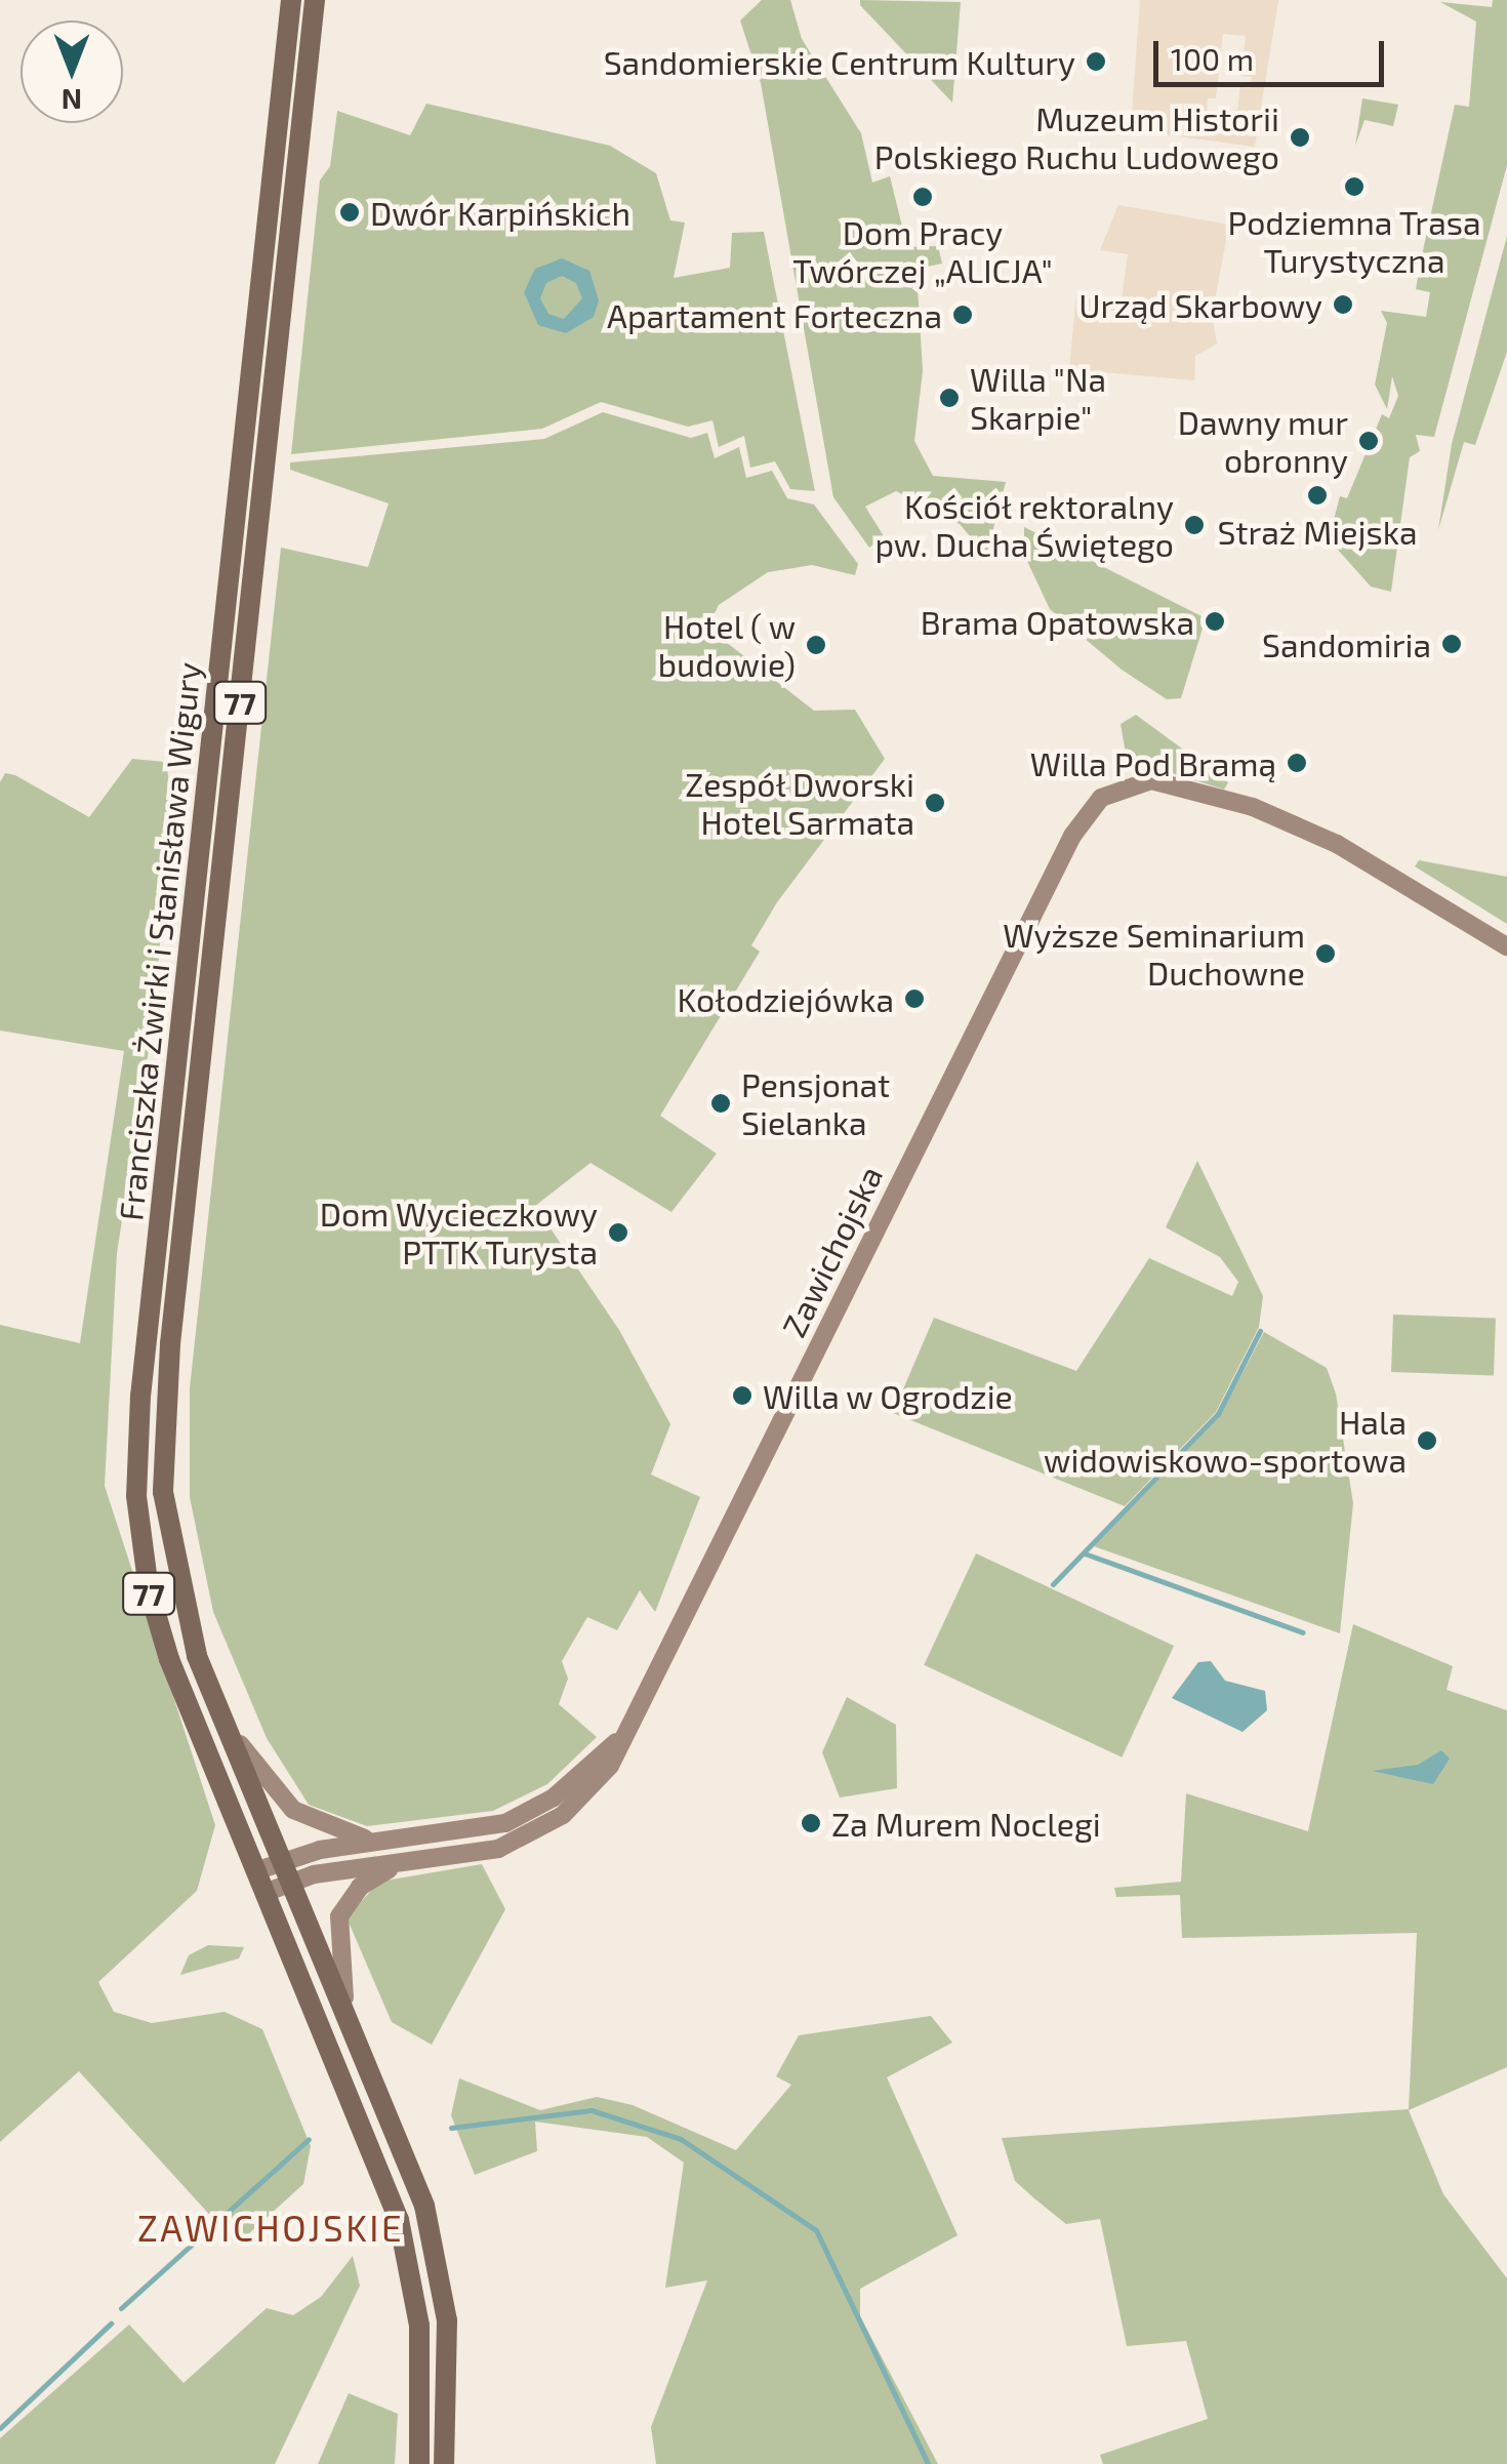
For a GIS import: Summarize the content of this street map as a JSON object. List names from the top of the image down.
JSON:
{
  "streets": {
    "main road": ["77", "Franciszka Żwirki i Stanisława Wigury"],
    "street": ["Zawichojska"]
  },
  "crossings": [
    ["77", "Franciszka Żwirki i Stanisława Wigury"],
    ["77", "Zawichojska"],
    ["Franciszka Żwirki i Stanisława Wigury", "Zawichojska"]
  ],
  "districts": ["ZAWICHOJSKIE"],
  "places": [
    "Sandomierskie Centrum Kultury",
    "Muzeum Historii Polskiego Ruchu Ludowego",
    "Podziemna Trasa Turystyczna",
    "Dom Pracy Twórczej „ALICJA\"",
    "Dwór Karpińskich",
    "Urząd Skarbowy",
    "Apartament Forteczna",
    "Willa \"Na Skarpie\"",
    "Dawny mur obronny",
    "Straż Miejska",
    "Kościół rektoralny pw. Ducha Świętego",
    "Brama Opatowska",
    "Sandomiria",
    "Hotel ( w budowie)",
    "Willa Pod Bramą",
    "Zespół Dworski Hotel Sarmata",
    "Wyższe Seminarium Duchowne",
    "Kołodziejówka",
    "Pensjonat Sielanka",
    "Dom Wycieczkowy PTTK Turysta",
    "Willa w Ogrodzie",
    "Hala widowiskowo-sportowa",
    "Za Murem Noclegi"
  ],
  "scale_bar": "100 m",
  "north": "bottom"
}
